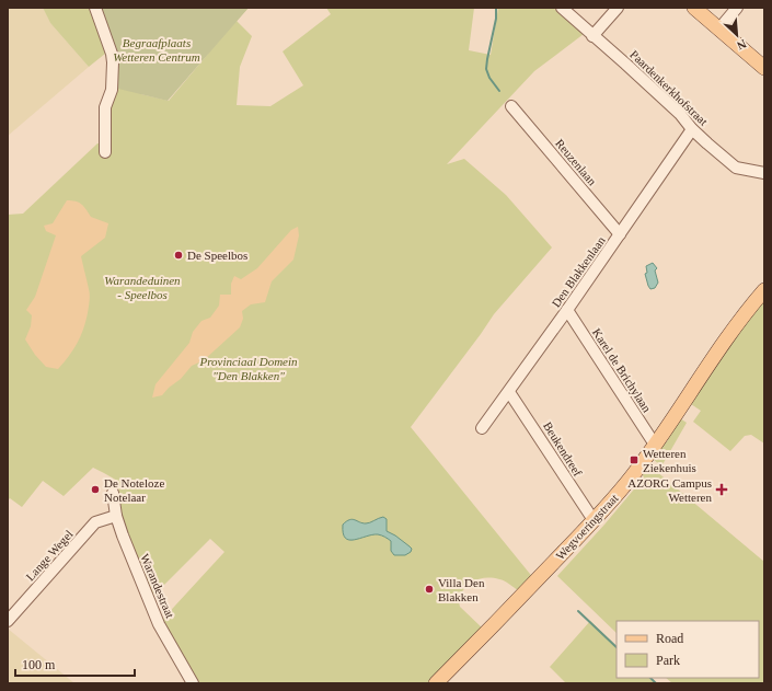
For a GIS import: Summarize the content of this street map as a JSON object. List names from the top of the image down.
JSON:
{
  "streets": {
    "main road": ["Wegvoeringstraat"],
    "street": [
      "Paardenkerkhofstraat",
      "Reuzenlaan",
      "Den Blakkenlaan",
      "Karel de Brichylaan",
      "Beukendreef",
      "Lange Wegel",
      "Warandestraat"
    ]
  },
  "crossings": [
    ["Paardenkerkhofstraat", "Den Blakkenlaan"],
    ["Reuzenlaan", "Den Blakkenlaan"],
    ["Den Blakkenlaan", "Karel de Brichylaan"],
    ["Den Blakkenlaan", "Beukendreef"],
    ["Karel de Brichylaan", "Wegvoeringstraat"],
    ["Beukendreef", "Wegvoeringstraat"],
    ["Lange Wegel", "Warandestraat"]
  ],
  "parks": ["Begraafplaats Wetteren Centrum", "Warandeduinen - Speelbos", "Provinciaal Domein \"Den Blakken\""],
  "places": {
    "other": ["De Speelbos", "De Noteloze Notelaar", "Villa Den Blakken"],
    "transit": ["Wetteren Ziekenhuis"],
    "health": ["AZORG Campus Wetteren"]
  },
  "legend": ["Road", "Park"],
  "scale_bar": "100 m",
  "north": "bottom right"
}
